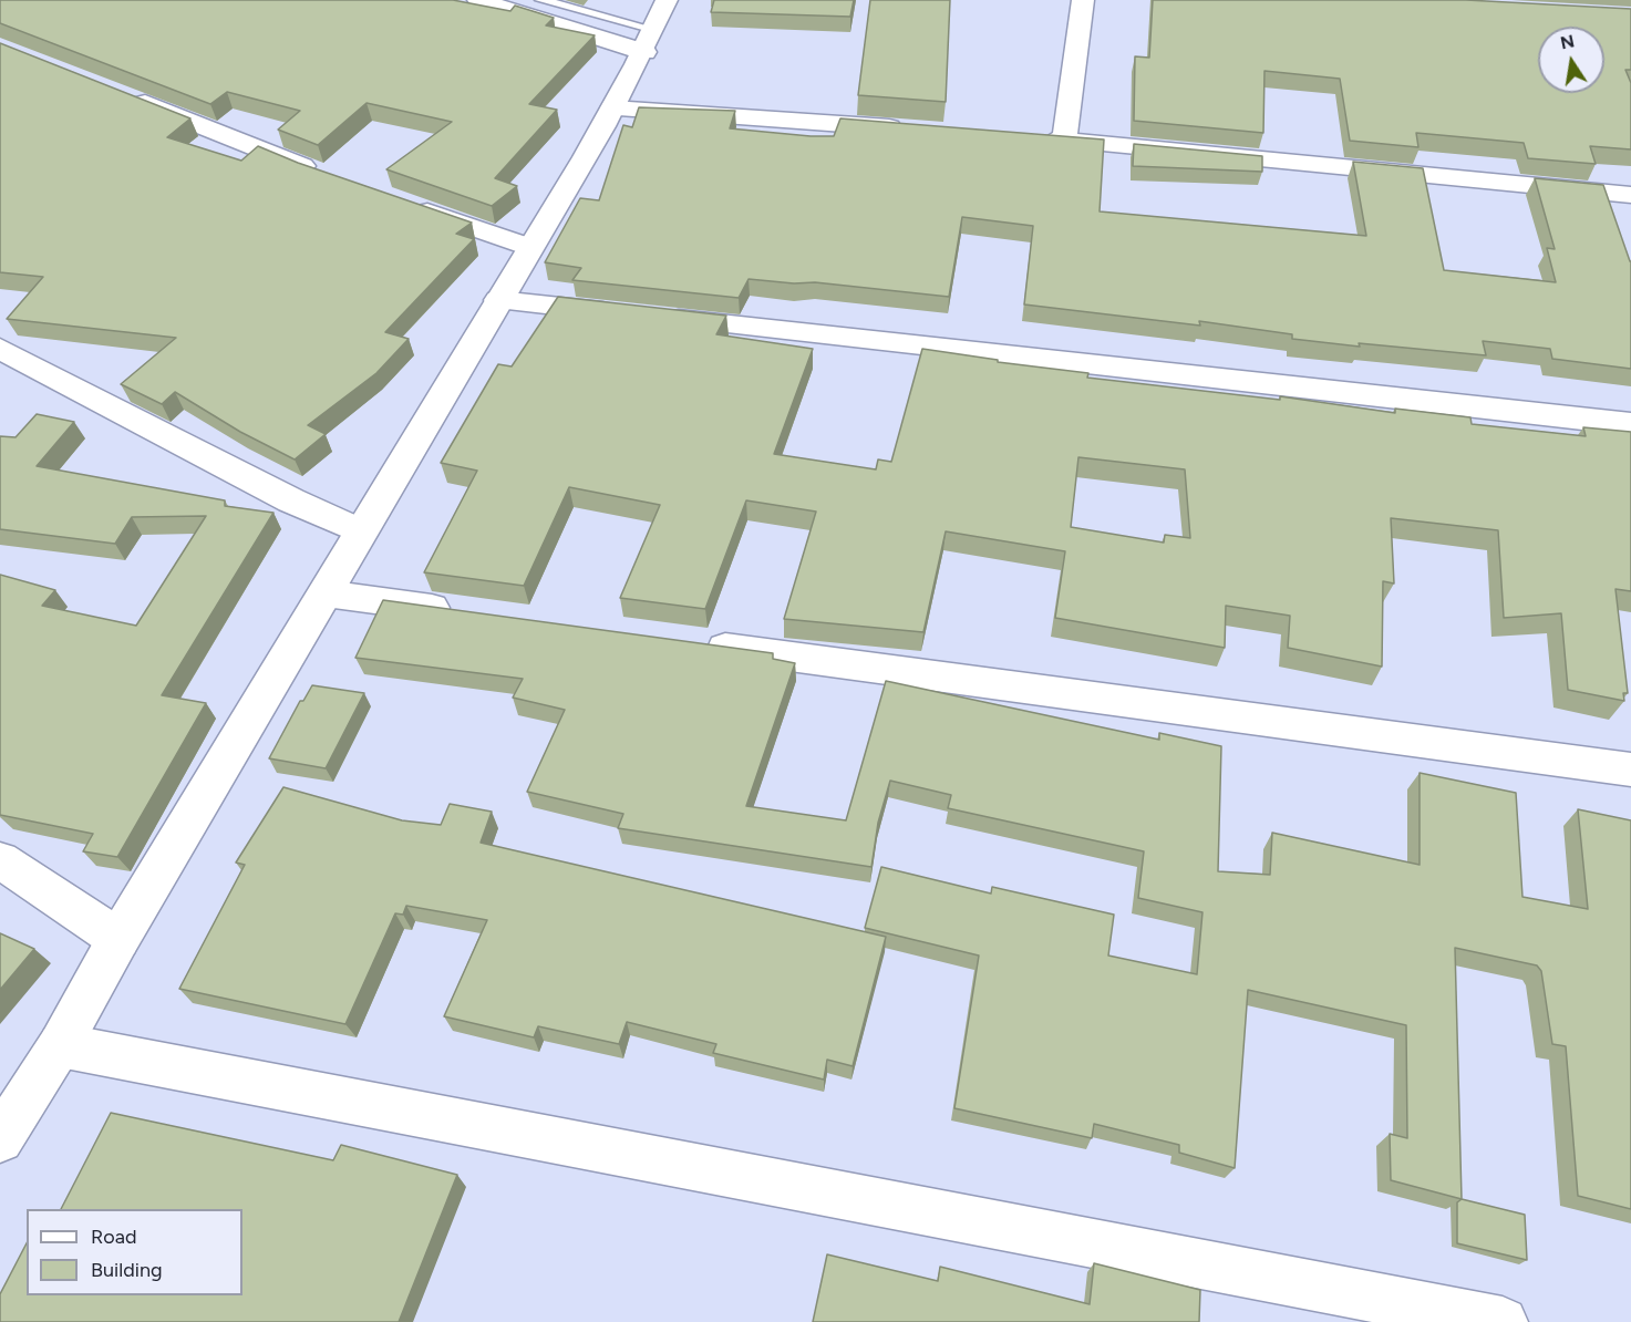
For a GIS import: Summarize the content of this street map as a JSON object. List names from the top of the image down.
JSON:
{
  "legend": ["Road", "Building"],
  "north": "top"
}
